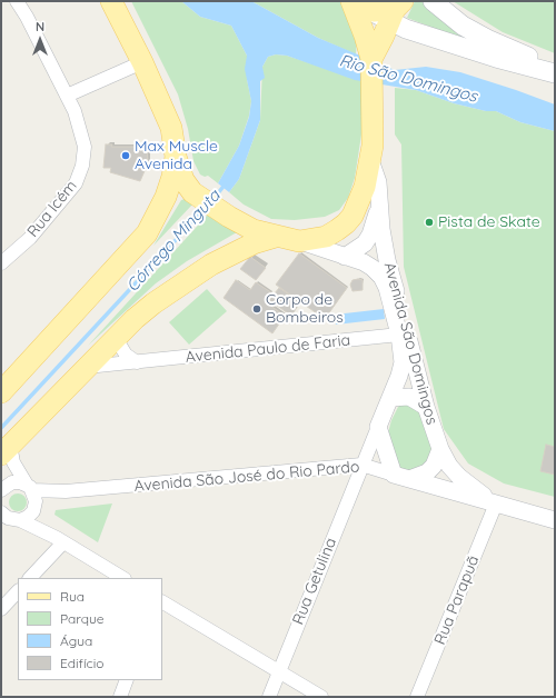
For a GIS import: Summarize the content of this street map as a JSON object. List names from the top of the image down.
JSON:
{
  "streets": {
    "street": [
      "Rua Icém",
      "Avenida São Domingos",
      "Avenida Paulo de Faria",
      "Avenida São José do Rio Pardo",
      "Rua Getulina",
      "Rua Parapuã"
    ]
  },
  "crossings": [
    ["Avenida São Domingos", "Avenida Paulo de Faria"],
    ["Avenida São Domingos", "Avenida São José do Rio Pardo"],
    ["Avenida São Domingos", "Rua Getulina"],
    ["Avenida São Domingos", "Rua Parapuã"],
    ["Avenida São José do Rio Pardo", "Rua Getulina"],
    ["Avenida São José do Rio Pardo", "Rua Parapuã"]
  ],
  "water": ["Rio São Domingos", "Córrego Minguta"],
  "places": ["Max Muscle Avenida", "Pista de Skate", "Corpo de Bombeiros"],
  "legend": [
    "Rua",
    "Parque",
    "Água",
    "Edifício"
  ],
  "north": "top"
}
